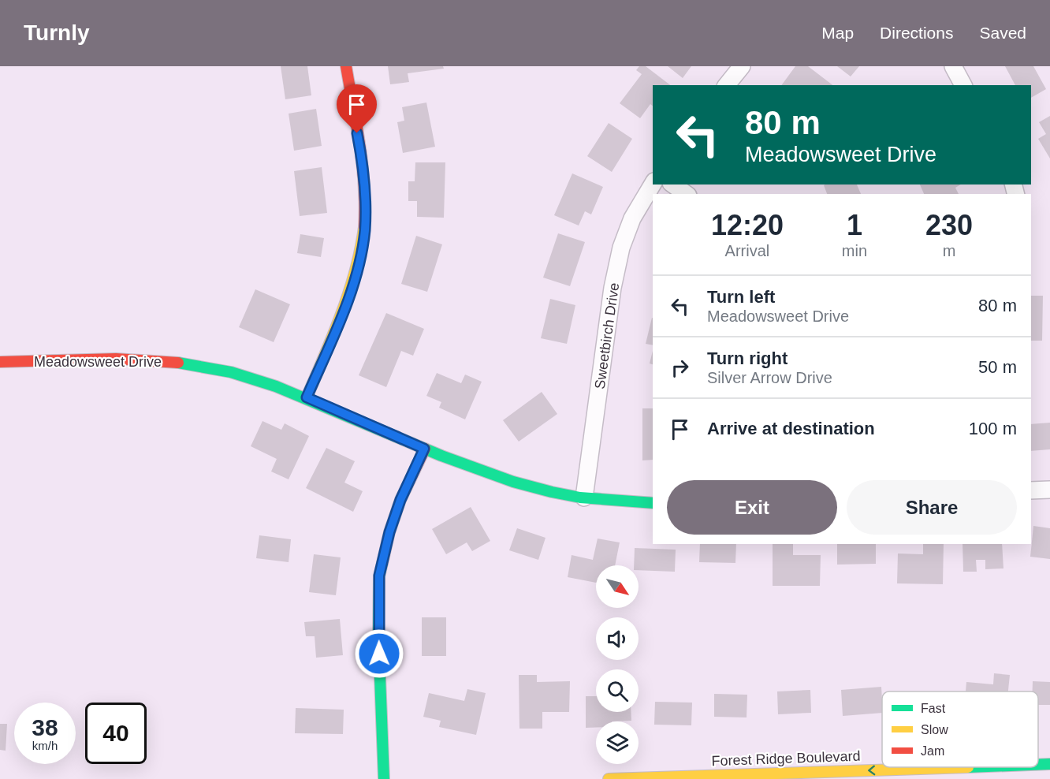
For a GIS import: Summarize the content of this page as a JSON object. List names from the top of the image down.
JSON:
{
  "streets": {
    "street": ["Sweetbirch Drive", "Meadowsweet Drive", "Forest Ridge Boulevard"]
  },
  "crossings": [
    ["Sweetbirch Drive", "Meadowsweet Drive"]
  ],
  "one_way": ["Forest Ridge Boulevard"],
  "legend": ["Fast", "Slow", "Jam"],
  "north": "bottom right",
  "page": {
    "header": "Turnly",
    "nav": ["Map", "Directions", "Saved"],
    "turn": ["80 m", "Meadowsweet Drive"],
    "eta": [
      "12:20",
      "Arrival",
      "1",
      "min",
      "230",
      "m"
    ],
    "list": [
      {
        "name": "Turn left",
        "note": "Meadowsweet Drive",
        "value": "80 m"
      },
      {
        "name": "Turn right",
        "note": "Silver Arrow Drive",
        "value": "50 m"
      },
      {
        "name": "Arrive at destination",
        "value": "100 m"
      }
    ],
    "buttons": ["Exit", "Share"],
    "speed": "38 km/h",
    "limit": "40"
  }
}
